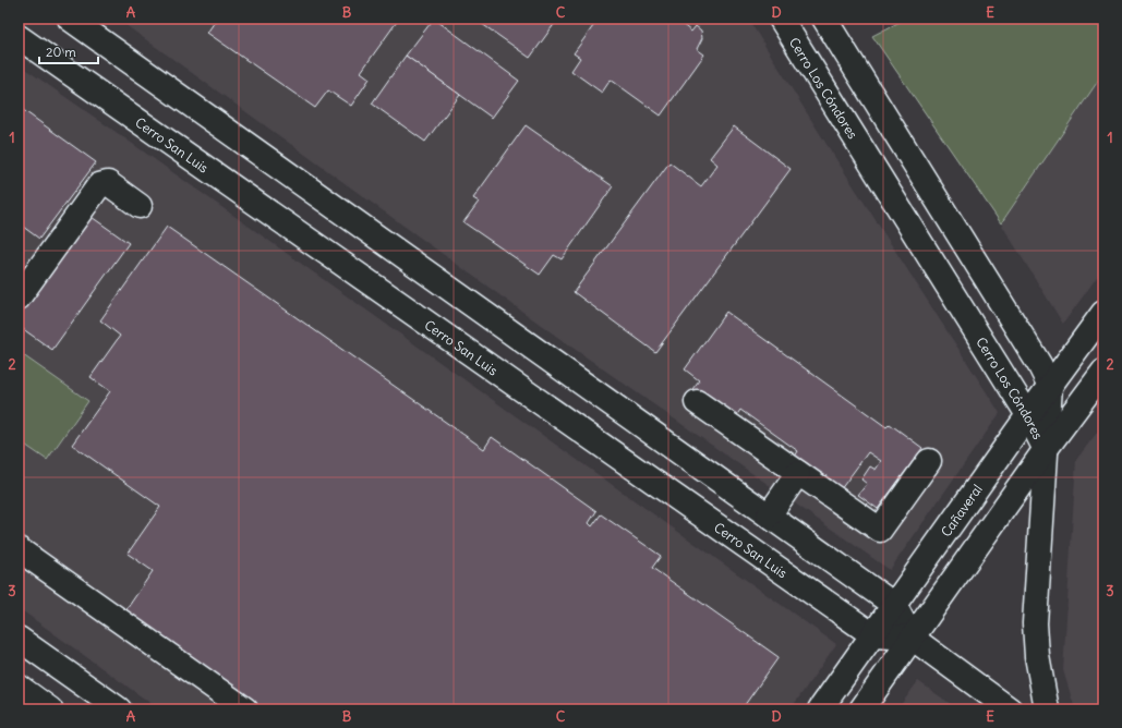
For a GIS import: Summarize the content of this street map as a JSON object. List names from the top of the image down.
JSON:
{
  "streets": {
    "street": ["Cerro Los Cóndores", "Cerro San Luis", "Cañaveral"]
  },
  "crossings": [
    ["Cerro Los Cóndores", "Cañaveral"],
    ["Cerro San Luis", "Cañaveral"]
  ],
  "scale_bar": "20 m",
  "grid": {
    "columns": [
      "A",
      "B",
      "C",
      "D",
      "E"
    ],
    "rows": ["1", "2", "3"]
  }
}
